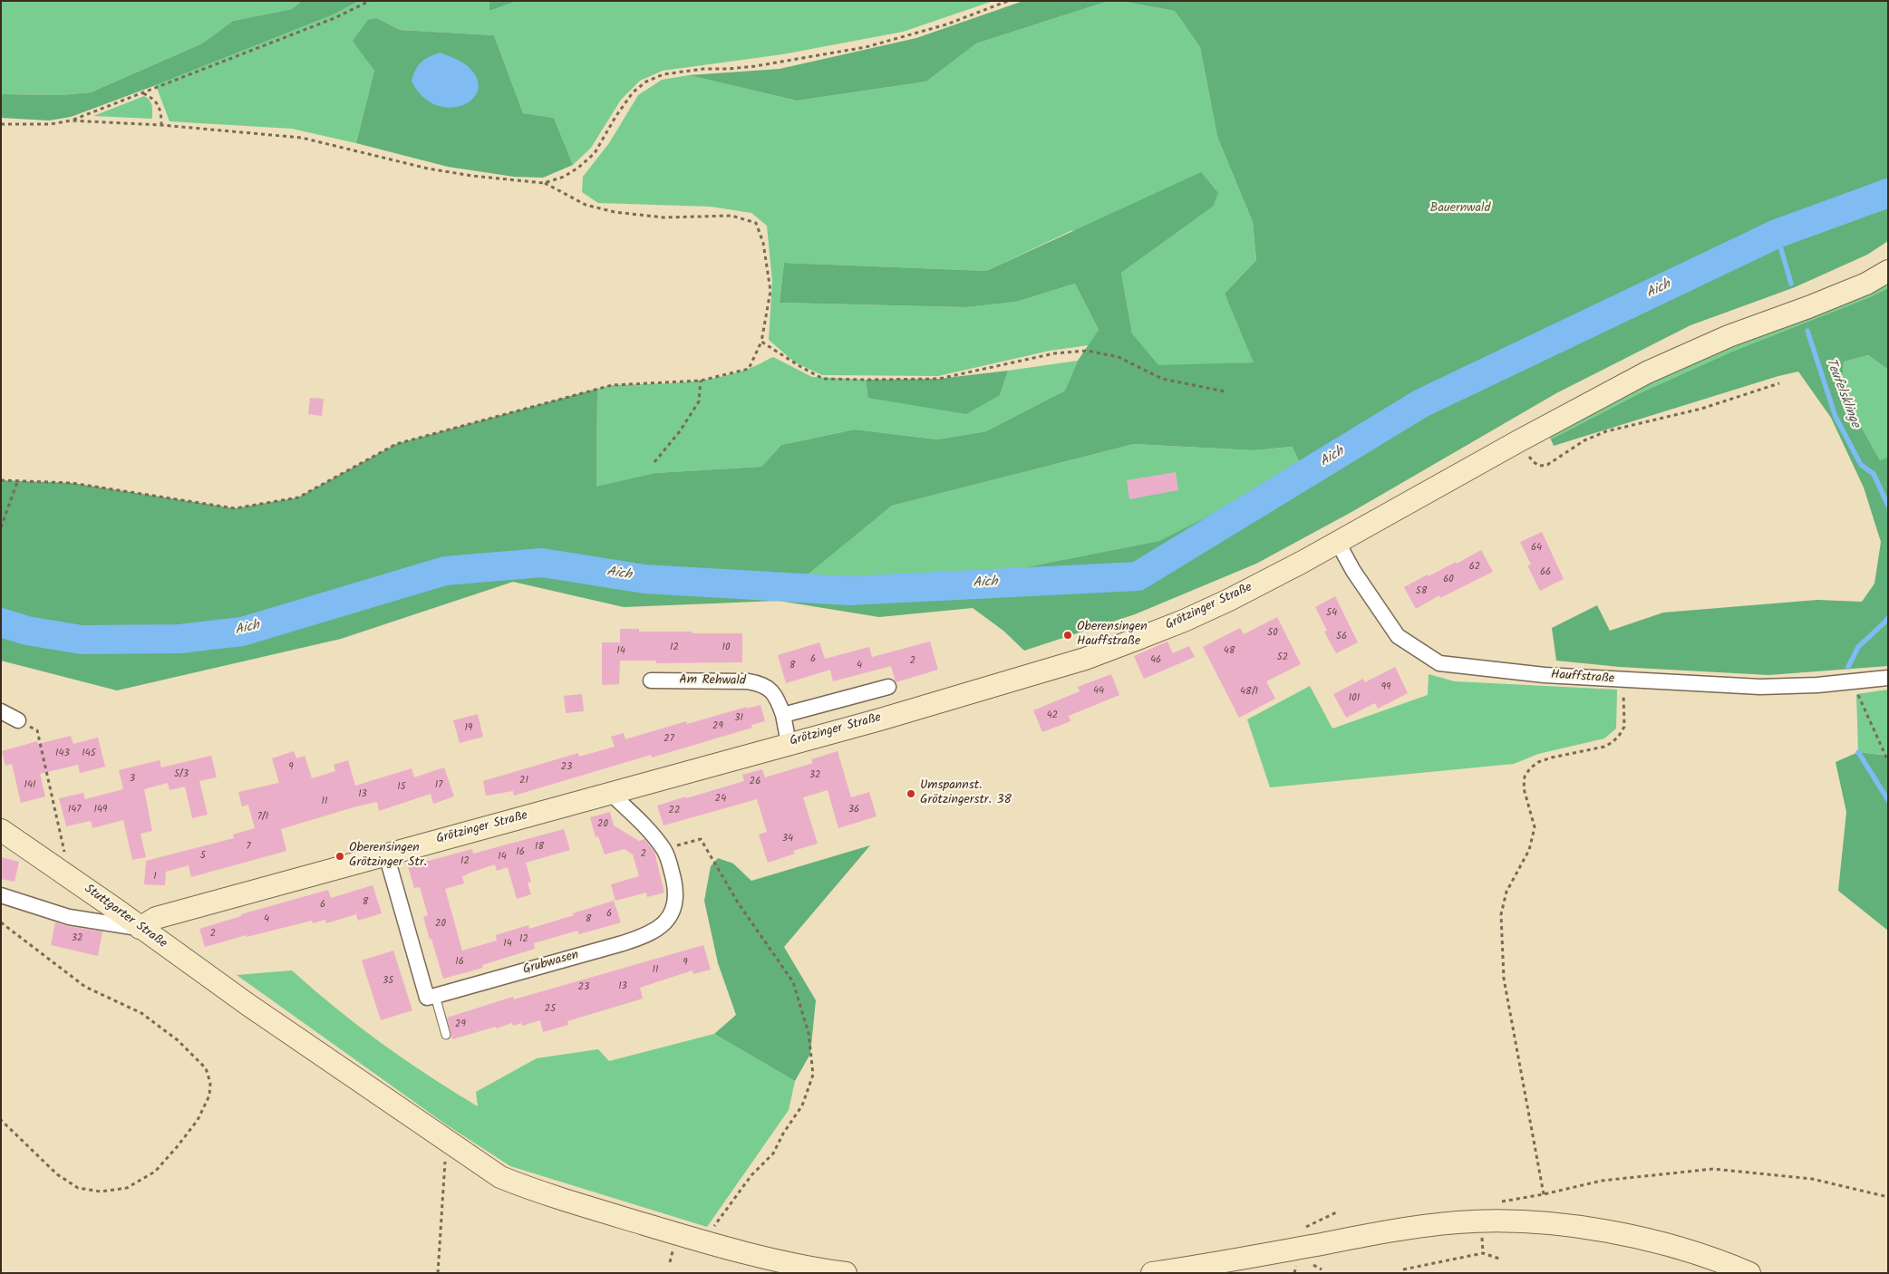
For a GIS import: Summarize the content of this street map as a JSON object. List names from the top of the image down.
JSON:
{
  "streets": {
    "main road": ["Grötzinger Straße", "Stuttgarter Straße"],
    "street": ["Hauffstraße", "Am Rehwald", "Grubwasen"]
  },
  "crossings": [
    ["Grötzinger Straße", "Hauffstraße"],
    ["Grötzinger Straße", "Am Rehwald"],
    ["Grötzinger Straße", "Stuttgarter Straße"],
    ["Grötzinger Straße", "Grubwasen"]
  ],
  "water": ["Aich", "Teufelsklinge"],
  "parks": ["Bauernwald"],
  "places": ["Oberensingen Hauffstraße", "Umspannst. Grötzingerstr. 38", "Oberensingen Grötzinger Str."],
  "house_numbers": [
    "64",
    "62",
    "66",
    "60",
    "58",
    "54",
    "50",
    "56",
    "12",
    "10",
    "14",
    "48",
    "52",
    "6",
    "46",
    "2",
    "8",
    "4",
    "99",
    "44",
    "48/1",
    "101",
    "42",
    "31",
    "29",
    "19",
    "27",
    "143",
    "145",
    "9",
    "23",
    "5/3",
    "32",
    "3",
    "21",
    "26",
    "141",
    "17",
    "15",
    "13",
    "24",
    "11",
    "147",
    "149",
    "36",
    "22",
    "7/1",
    "20",
    "34",
    "7",
    "18",
    "16",
    "2",
    "5",
    "14",
    "12",
    "1",
    "8",
    "6",
    "6",
    "4",
    "8",
    "20",
    "2",
    "32",
    "12",
    "14",
    "16",
    "9",
    "11",
    "35",
    "13",
    "23",
    "25",
    "29"
  ]
}
